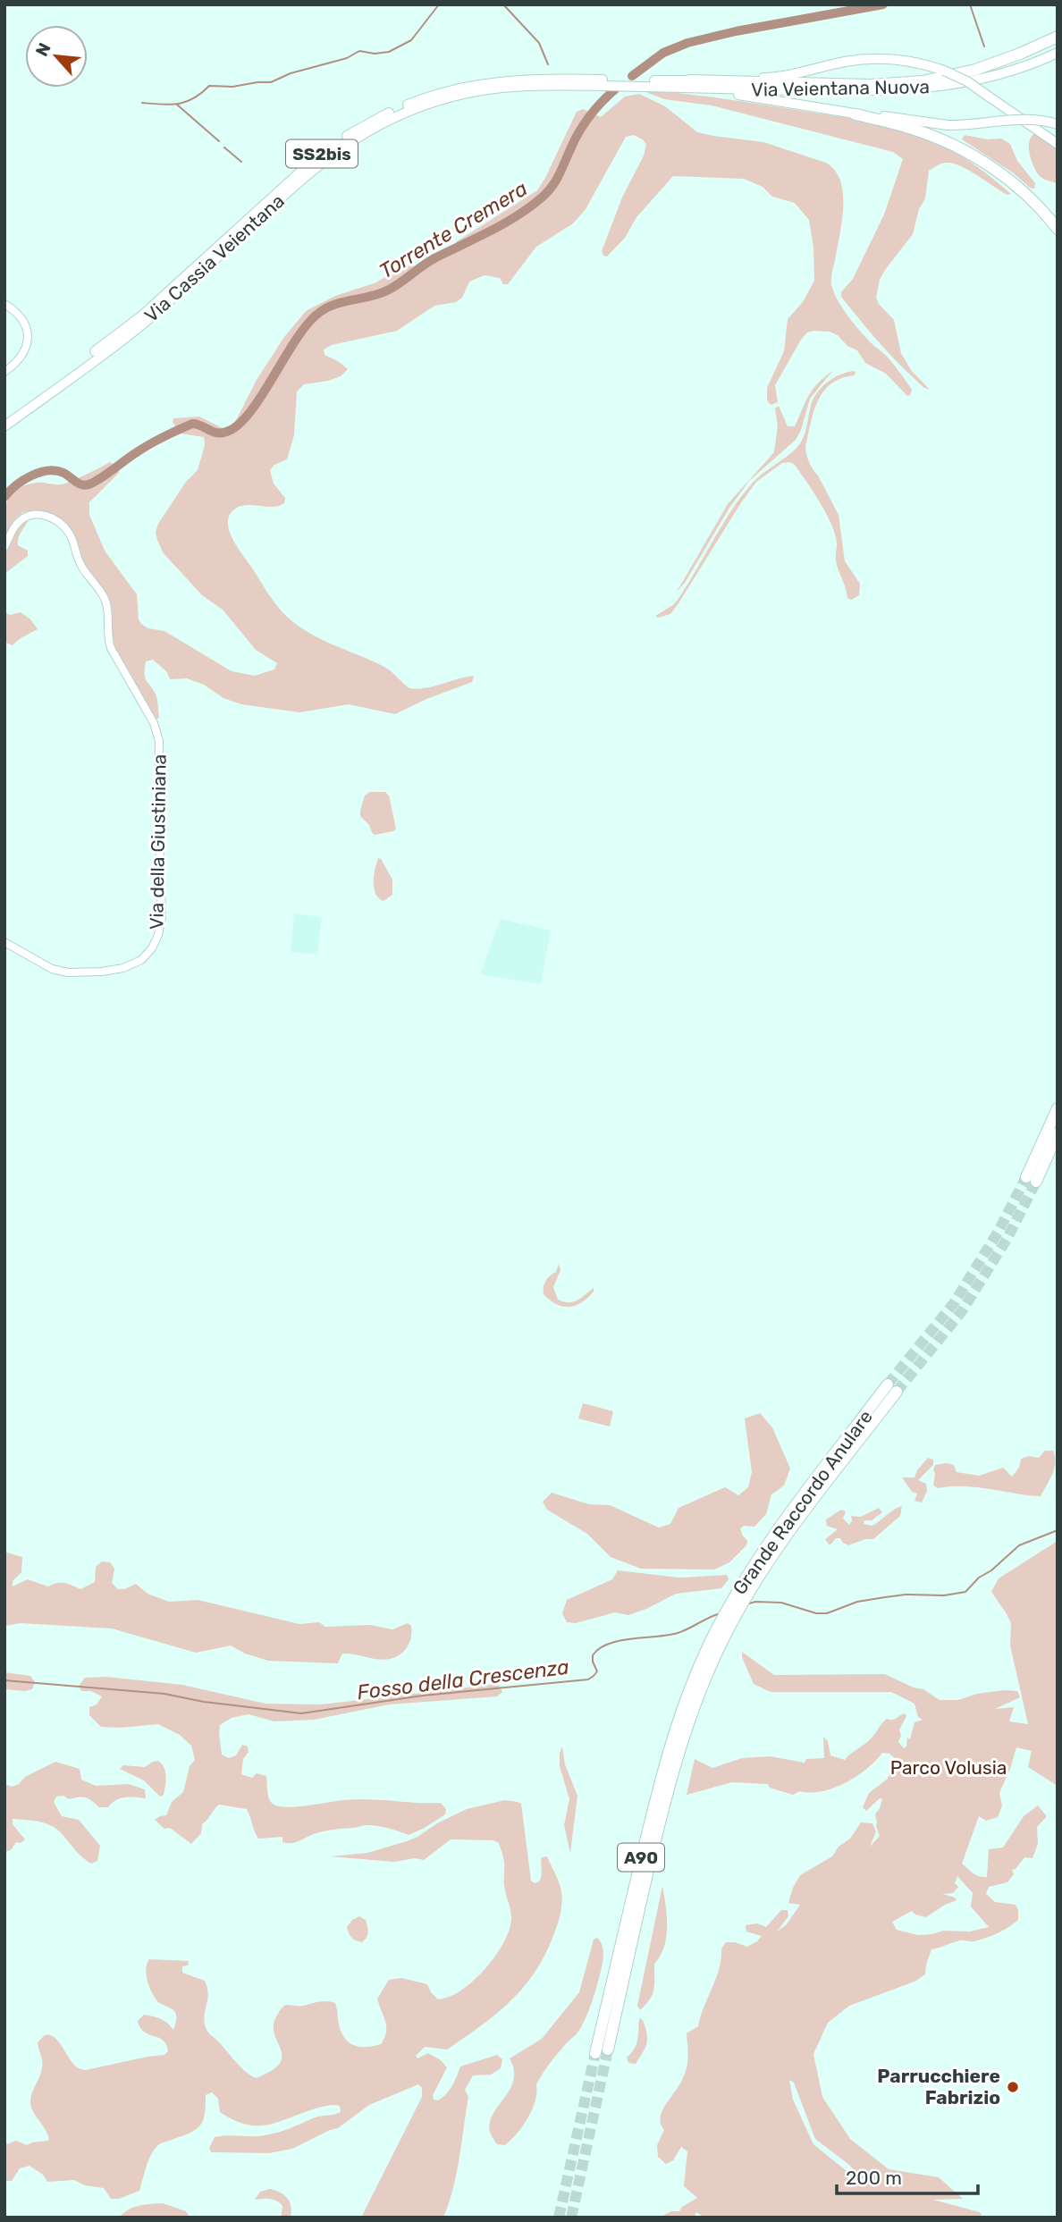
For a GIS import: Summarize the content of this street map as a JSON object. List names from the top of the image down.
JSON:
{
  "streets": {
    "highway": [
      "Via Veientana Nuova",
      "SS2bis",
      "Via Cassia Veientana",
      "Grande Raccordo Anulare",
      "A90"
    ],
    "street": ["Via della Giustiniana"]
  },
  "crossings": [
    ["Via Veientana Nuova", "Via Cassia Veientana"]
  ],
  "water": ["Torrente Cremera", "Fosso della Crescenza"],
  "parks": ["Parco Volusia"],
  "places": ["Parrucchiere Fabrizio"],
  "scale_bar": "200 m",
  "north": "top left"
}
